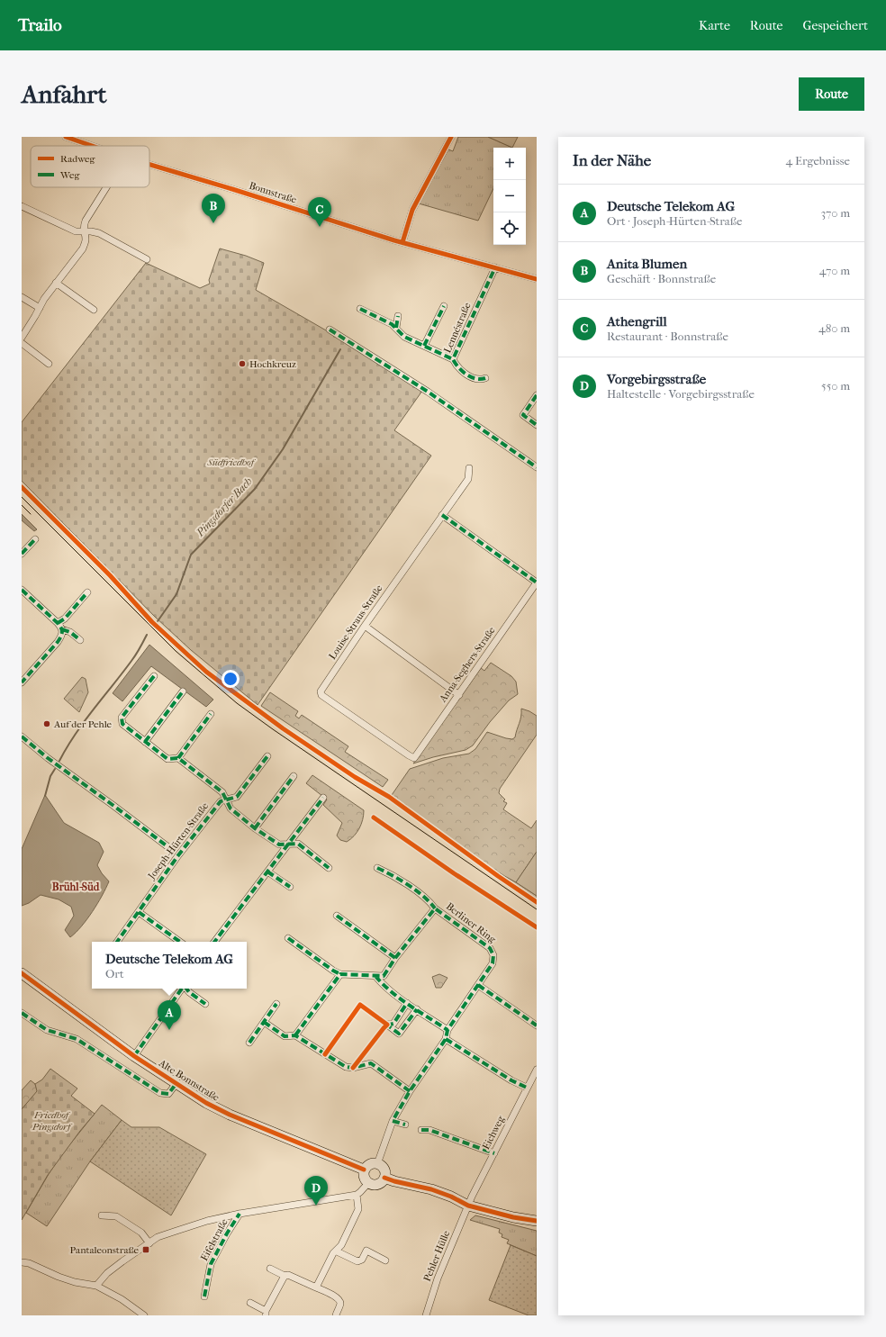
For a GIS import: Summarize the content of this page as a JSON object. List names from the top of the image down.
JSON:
{
  "streets": {
    "main road": ["Alte Bonnstraße"],
    "street": [
      "Bonnstraße",
      "Lennéstraße",
      "Louise-Straus-Straße",
      "Anna-Seghers-Straße",
      "Joseph-Hürten-Straße",
      "Berliner Ring",
      "Eichweg",
      "Eifelstraße",
      "Pehler Hülle"
    ]
  },
  "crossings": [
    ["Bonnstraße", "Lennéstraße"],
    ["Louise-Straus-Straße", "Anna-Seghers-Straße"],
    ["Berliner Ring", "Alte Bonnstraße"],
    ["Eichweg", "Pehler Hülle"]
  ],
  "districts": ["Brühl-Süd"],
  "water": ["Pingsdorfer Bach"],
  "parks": ["Südfriedhof", "Friedhof Pingsdorf"],
  "places": {
    "other": ["Hochkreuz", "Auf der Pehle"],
    "transit": ["Pantaleonstraße"]
  },
  "legend": ["Radweg", "Weg"],
  "page": {
    "header": "Trailo",
    "nav": ["Karte", "Route", "Gespeichert"],
    "buttons": "Route",
    "title": "Anfahrt",
    "heading": ["In der Nähe", "4 Ergebnisse"],
    "map_buttons": ["+", "−"],
    "list": [
      {
        "mark": "A",
        "name": "Deutsche Telekom AG",
        "note": "Ort · Joseph-Hürten-Straße",
        "value": "370 m"
      },
      {
        "mark": "B",
        "name": "Anita Blumen",
        "note": "Geschäft · Bonnstraße",
        "value": "470 m"
      },
      {
        "mark": "C",
        "name": "Athengrill",
        "note": "Restaurant · Bonnstraße",
        "value": "480 m"
      },
      {
        "mark": "D",
        "name": "Vorgebirgsstraße",
        "note": "Haltestelle · Vorgebirgsstraße",
        "value": "550 m"
      }
    ],
    "pins": [
      "B",
      "C",
      "A",
      "D"
    ],
    "popup": ["Deutsche Telekom AG", "Ort"]
  }
}
